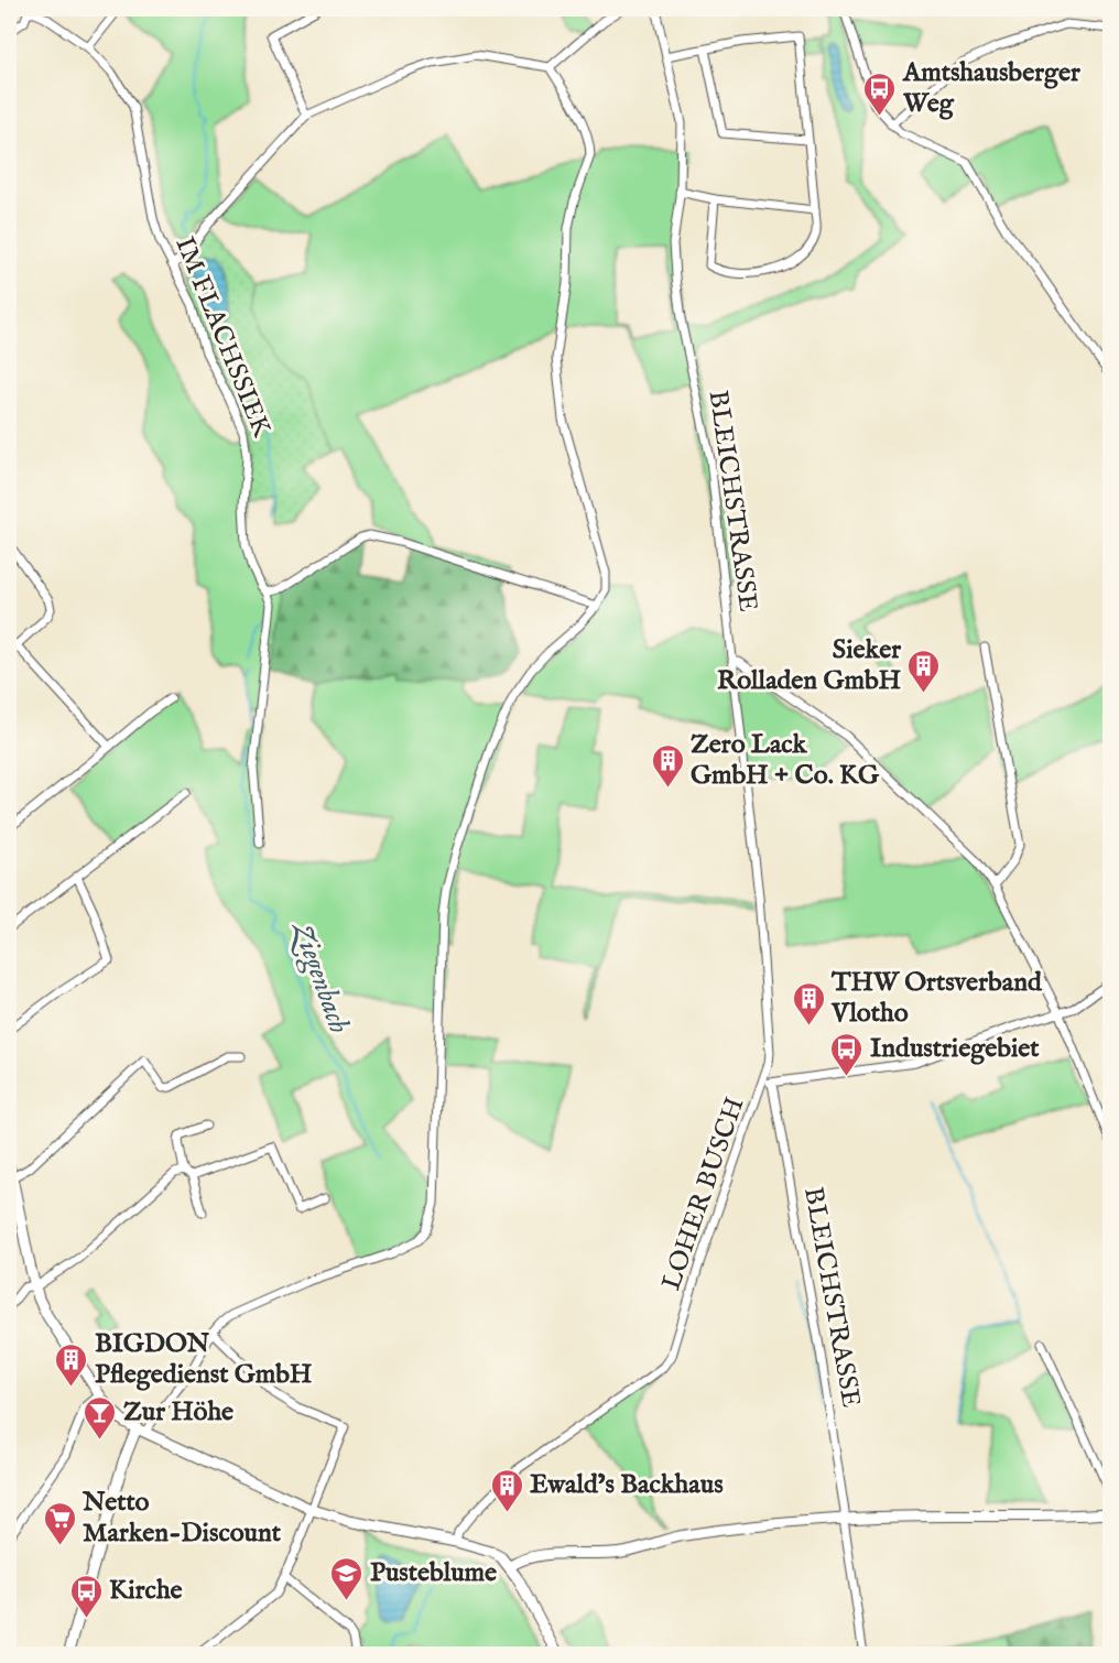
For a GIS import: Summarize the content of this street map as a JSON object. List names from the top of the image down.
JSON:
{
  "streets": {
    "street": ["IM FLACHSSIEK", "BLEICHSTRASSE", "LOHER BUSCH"]
  },
  "crossings": [
    ["BLEICHSTRASSE", "LOHER BUSCH"]
  ],
  "water": ["Ziegenbach"],
  "places": {
    "bus stop": ["Amtshausberger Weg", "Industriegebiet", "Kirche"],
    "building": [
      "Sieker Rolladen GmbH",
      "Zero Lack GmbH + Co. KG",
      "THW Ortsverband Vlotho",
      "BIGDON Pflegedienst GmbH",
      "Ewald’s Backhaus"
    ],
    "bar": ["Zur Höhe"],
    "supermarket": ["Netto Marken-Discount"],
    "school or university": ["Pusteblume"]
  }
}
